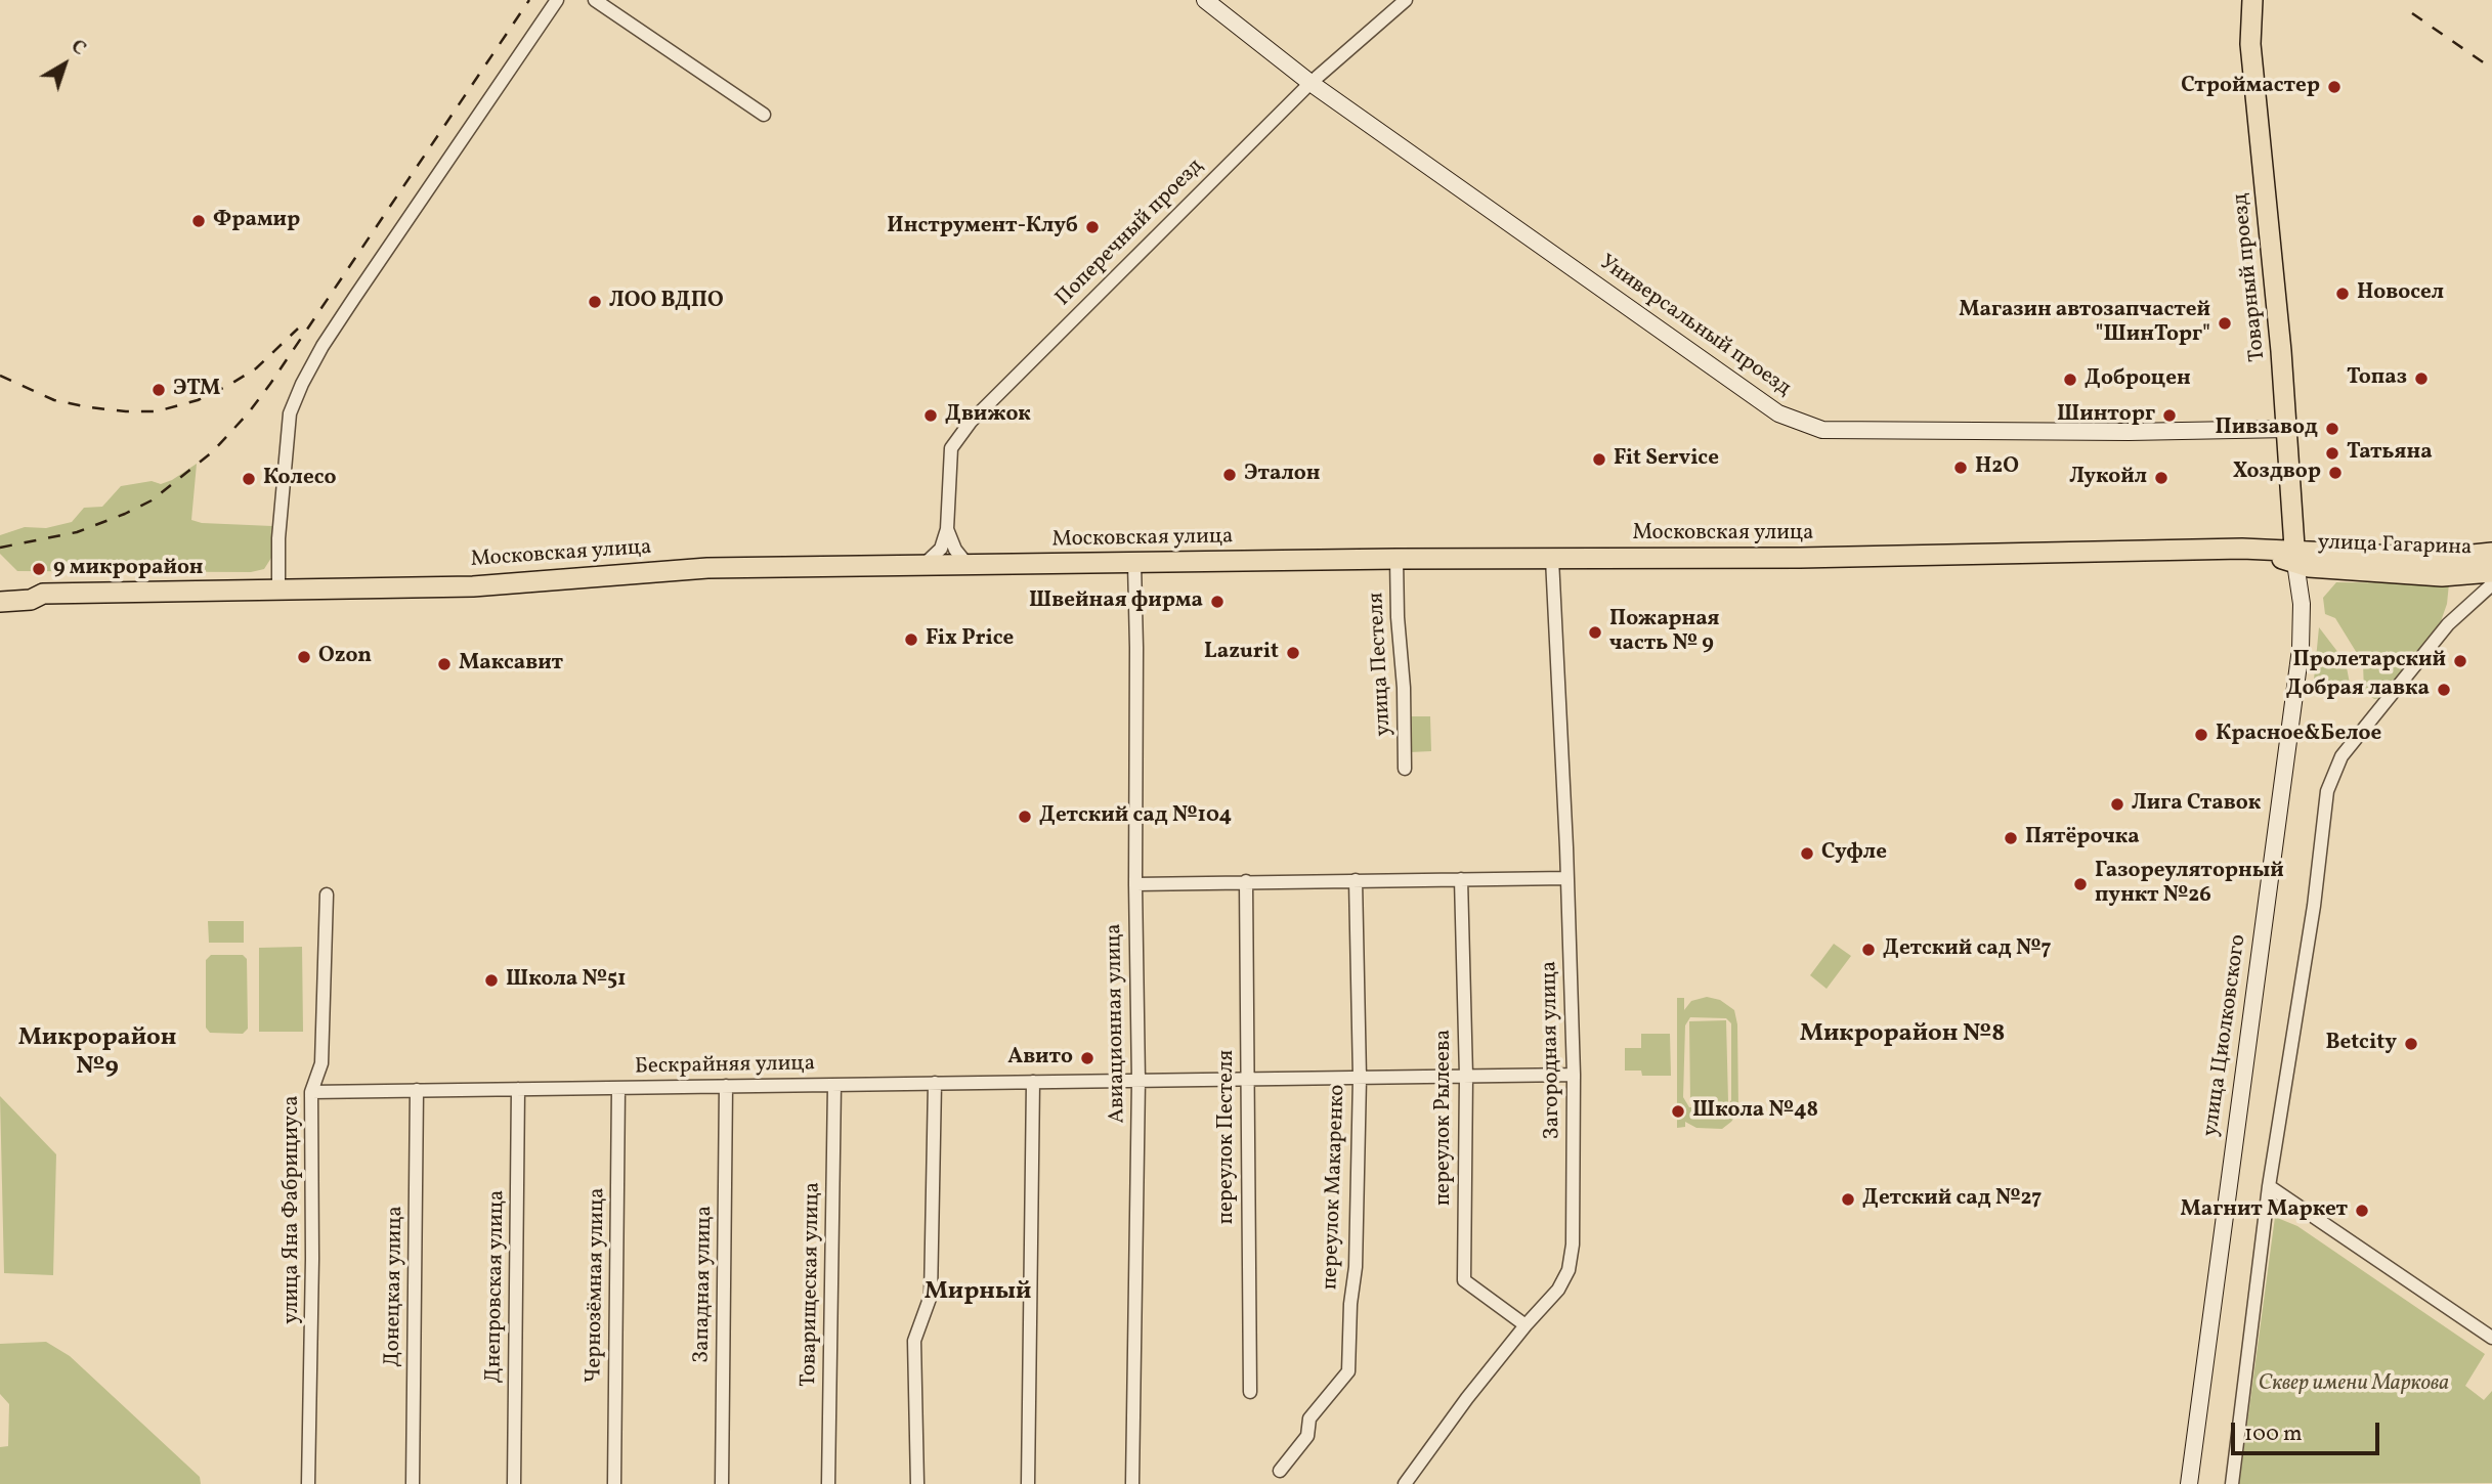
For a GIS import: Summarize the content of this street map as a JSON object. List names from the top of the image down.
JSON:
{
  "streets": {
    "main road": ["Товарный проезд", "Московская улица", "улица Гагарина"],
    "street": [
      "Поперечный проезд",
      "Универсальный проезд",
      "улица Пестеля",
      "Авиационная улица",
      "улица Циолковского",
      "Загородная улица",
      "Бескрайняя улица",
      "переулок Рылеева",
      "переулок Пестеля",
      "переулок Макаренко",
      "улица Яна Фабрициуса",
      "Западная улица",
      "Товарищеская улица",
      "Чернозёмная улица",
      "Донецкая улица",
      "Днепровская улица"
    ]
  },
  "crossings": [
    ["Поперечный проезд", "Универсальный проезд"],
    ["Поперечный проезд", "Московская улица"],
    ["Товарный проезд", "Универсальный проезд"],
    ["Товарный проезд", "Московская улица"],
    ["Товарный проезд", "улица Гагарина"],
    ["Товарный проезд", "улица Циолковского"],
    ["Московская улица", "улица Гагарина"],
    ["Московская улица", "улица Пестеля"],
    ["Московская улица", "Авиационная улица"],
    ["Московская улица", "улица Циолковского"],
    ["Московская улица", "Загородная улица"],
    ["улица Гагарина", "улица Циолковского"],
    ["Авиационная улица", "Бескрайняя улица"],
    ["Загородная улица", "Бескрайняя улица"],
    ["Загородная улица", "переулок Рылеева"],
    ["Бескрайняя улица", "переулок Рылеева"],
    ["Бескрайняя улица", "переулок Пестеля"],
    ["Бескрайняя улица", "переулок Макаренко"],
    ["Бескрайняя улица", "улица Яна Фабрициуса"],
    ["Бескрайняя улица", "Западная улица"],
    ["Бескрайняя улица", "Товарищеская улица"],
    ["Бескрайняя улица", "Чернозёмная улица"],
    ["Бескрайняя улица", "Донецкая улица"],
    ["Бескрайняя улица", "Днепровская улица"]
  ],
  "districts": ["Микрорайон №8", "Микрорайон №9", "Мирный"],
  "parks": ["Сквер имени Маркова"],
  "places": [
    "Строймастер",
    "Фрамир",
    "Инструмент-Клуб",
    "Новосел",
    "ЛОО ВДПО",
    "Магазин автозапчастей \"ШинТорг\"",
    "Топаз",
    "Доброцен",
    "ЭТМ",
    "Движок",
    "Шинторг",
    "Пивзавод",
    "Татьяна",
    "Fit Service",
    "Н2О",
    "Хоздвор",
    "Эталон",
    "Лукойл",
    "Колесо",
    "9 микрорайон",
    "Швейная фирма",
    "Пожарная часть № 9",
    "Fix Price",
    "Lazurit",
    "Ozon",
    "Пролетарский",
    "Максавит",
    "Добрая лавка",
    "Красное&Белое",
    "Лига Ставок",
    "Детский сад №104",
    "Пятёрочка",
    "Суфле",
    "Газореуляторный пункт №26",
    "Детский сад №7",
    "Школа №51",
    "Betcity",
    "Авито",
    "Школа №48",
    "Детский сад №27",
    "Магнит Маркет"
  ],
  "scale_bar": "100 m",
  "north": "top right"
}
